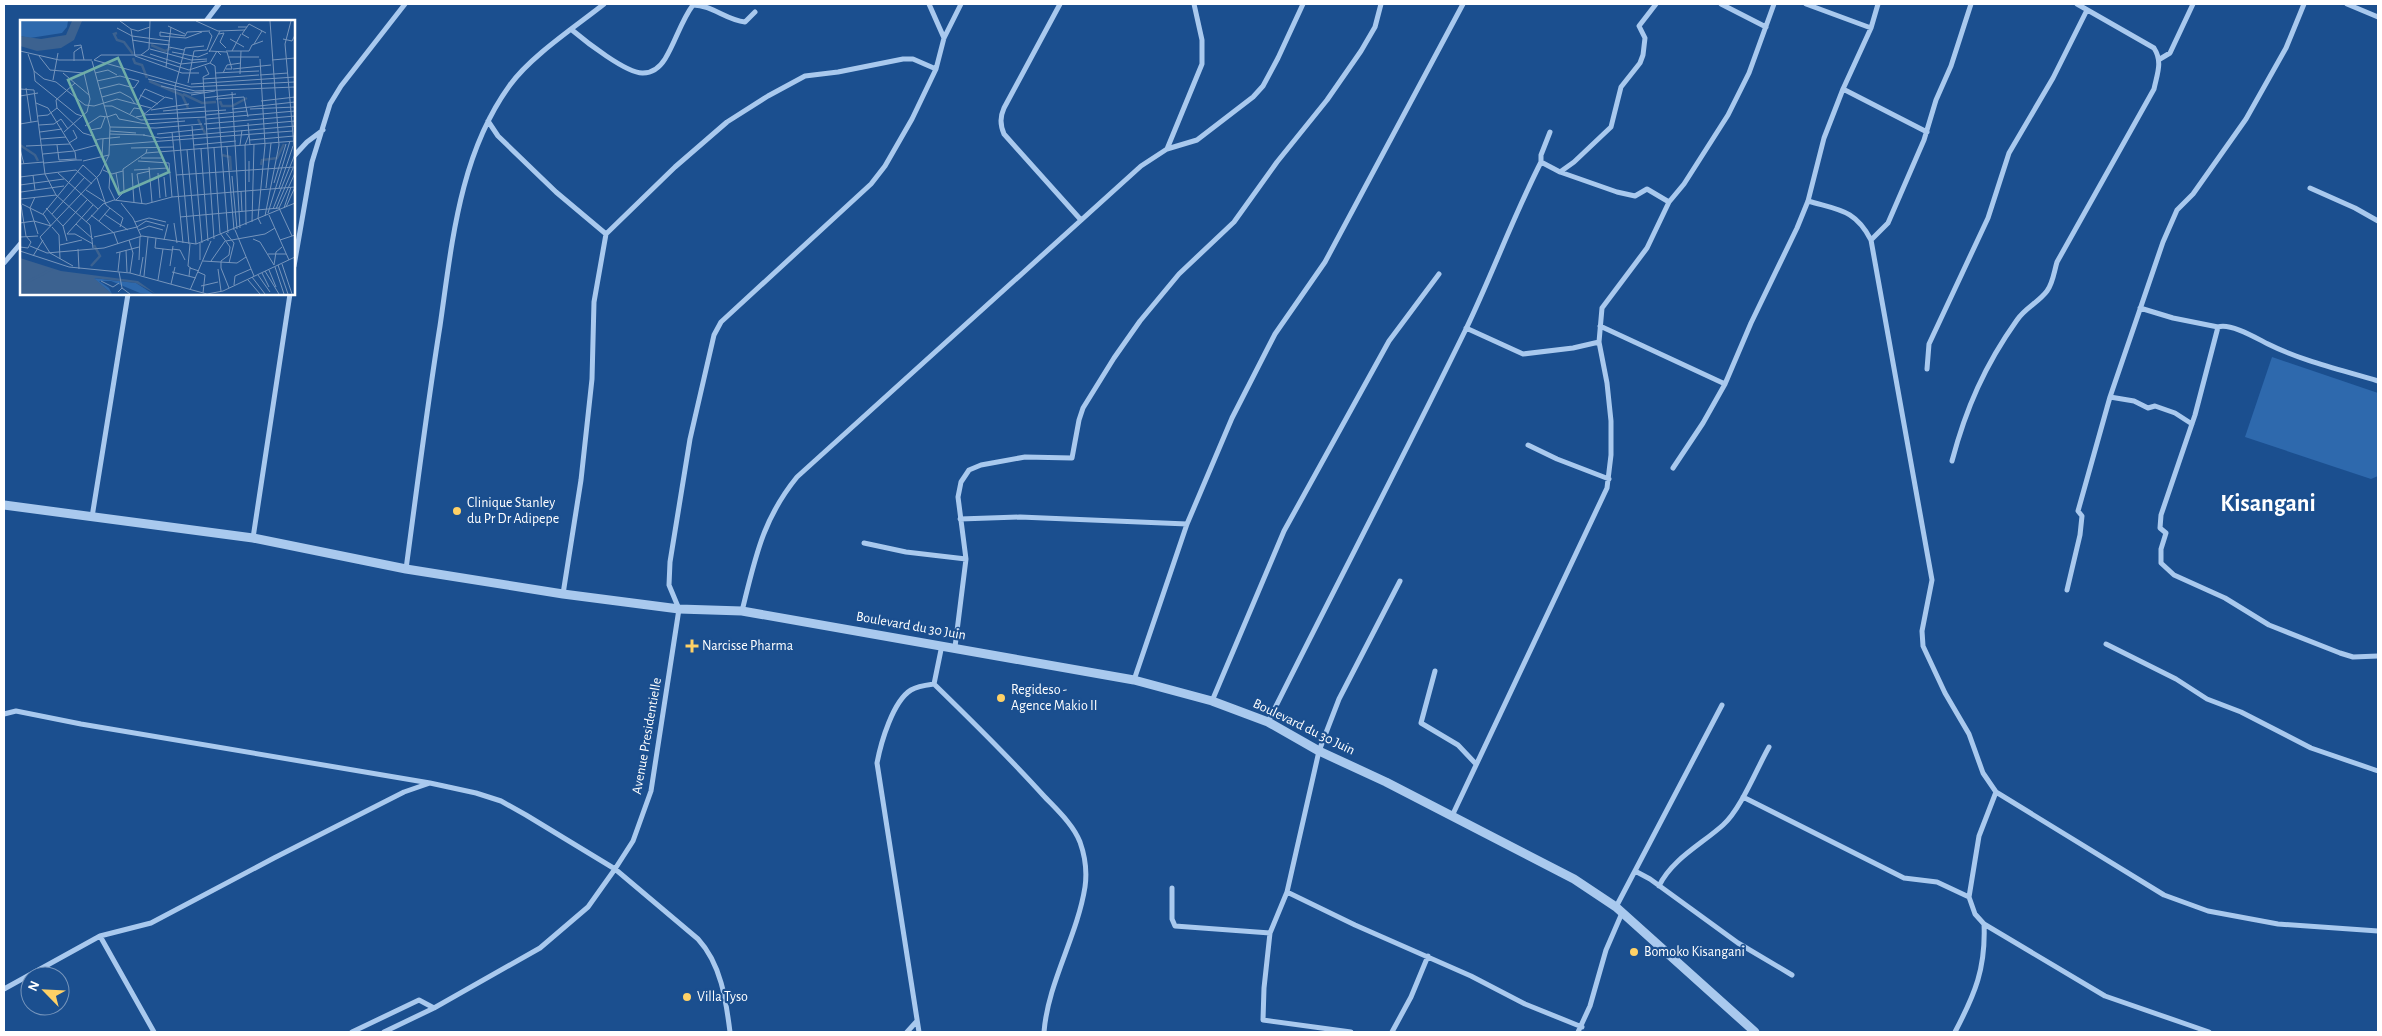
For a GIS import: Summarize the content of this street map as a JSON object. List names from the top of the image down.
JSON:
{
  "streets": {
    "street": ["Boulevard du 30 Juin", "Avenue Presidentielle"]
  },
  "crossings": [
    ["Boulevard du 30 Juin", "Avenue Presidentielle"]
  ],
  "districts": ["Kisangani"],
  "places": {
    "other": [
      "Clinique Stanley du Pr Dr Adipepe",
      "Regideso - Agence Makio II",
      "Bomoko Kisangani",
      "Villa Tyso"
    ],
    "health": ["Narcisse Pharma"]
  },
  "north": "top left"
}
